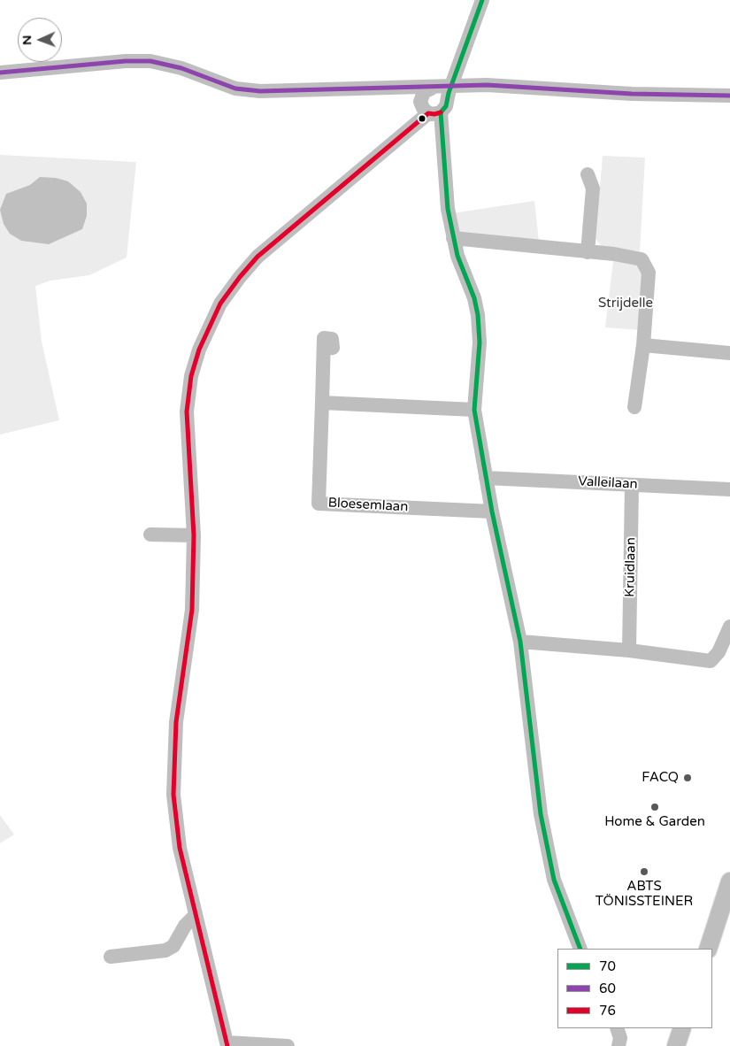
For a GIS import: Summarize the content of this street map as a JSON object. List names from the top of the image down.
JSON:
{
  "streets": {
    "street": ["Valleilaan", "Bloesemlaan", "Kruidlaan"]
  },
  "crossings": [
    ["Valleilaan", "Kruidlaan"]
  ],
  "parks": ["Strijdelle"],
  "places": ["FACQ", "Home & Garden", "ABTS TÖNISSTEINER"],
  "lines": ["transit line 70", "transit line 60", "transit line 76"],
  "legend": ["70", "60", "76"],
  "north": "left"
}
